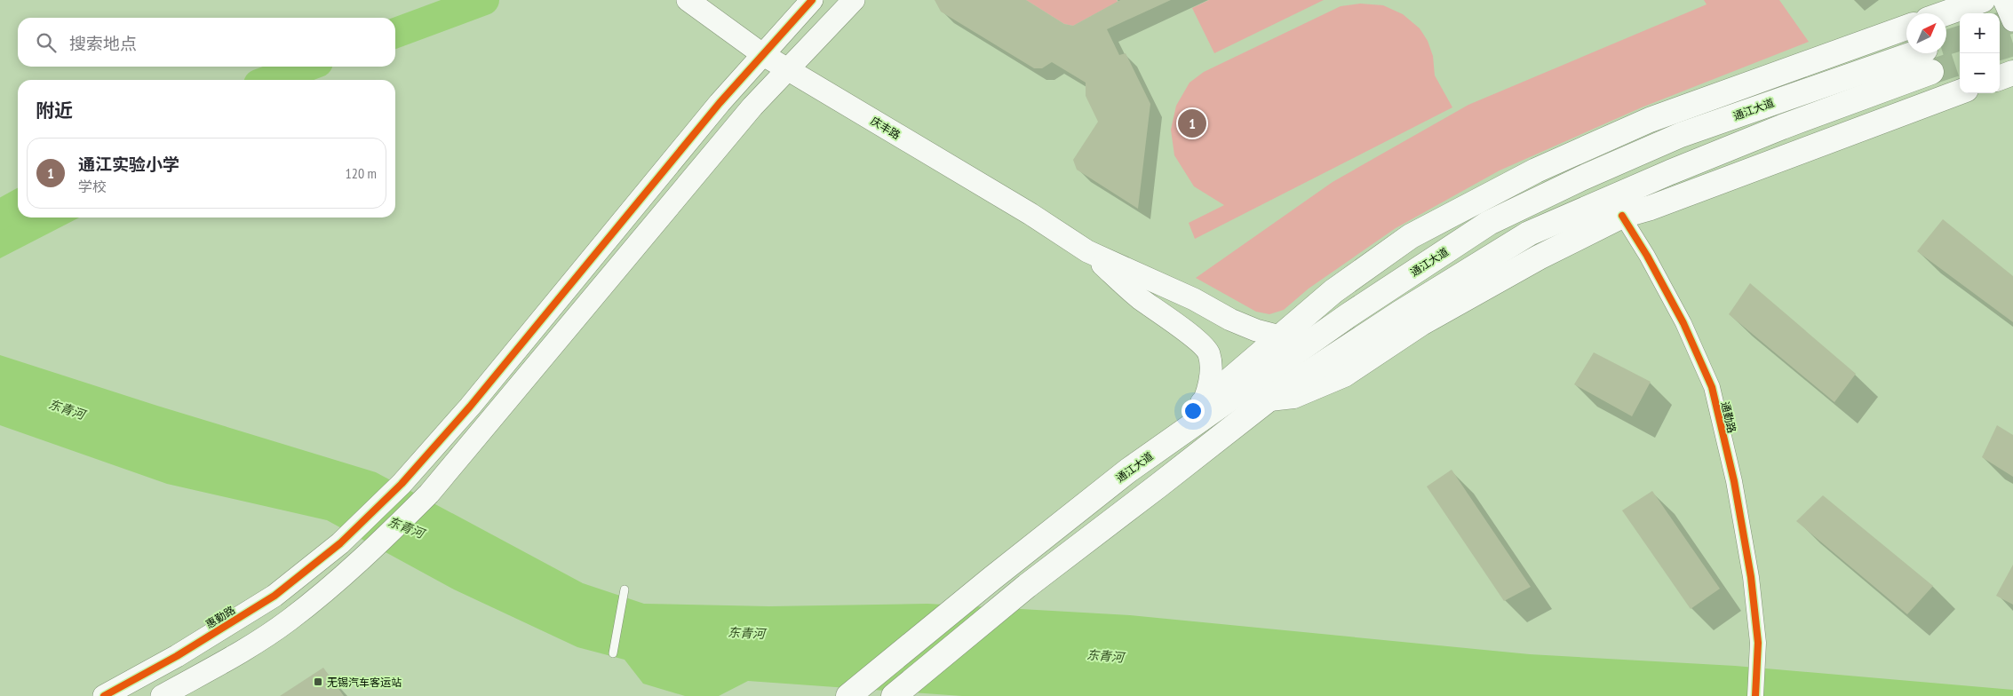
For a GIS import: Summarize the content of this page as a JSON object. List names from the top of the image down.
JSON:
{
  "streets": {
    "main road": ["通江大道"],
    "street": ["庆丰路", "通勤路", "惠勤路"]
  },
  "crossings": [
    ["庆丰路", "惠勤路"]
  ],
  "water": ["东青河"],
  "places": {
    "transit": ["无锡汽车客运站"]
  },
  "north": "top right",
  "page": {
    "map_buttons": ["+", "−"],
    "search": "搜索地点",
    "heading": "附近",
    "pins": "1",
    "list": [
      {
        "mark": "1",
        "name": "通江实验小学",
        "note": "学校",
        "value": "120 m"
      }
    ]
  }
}
